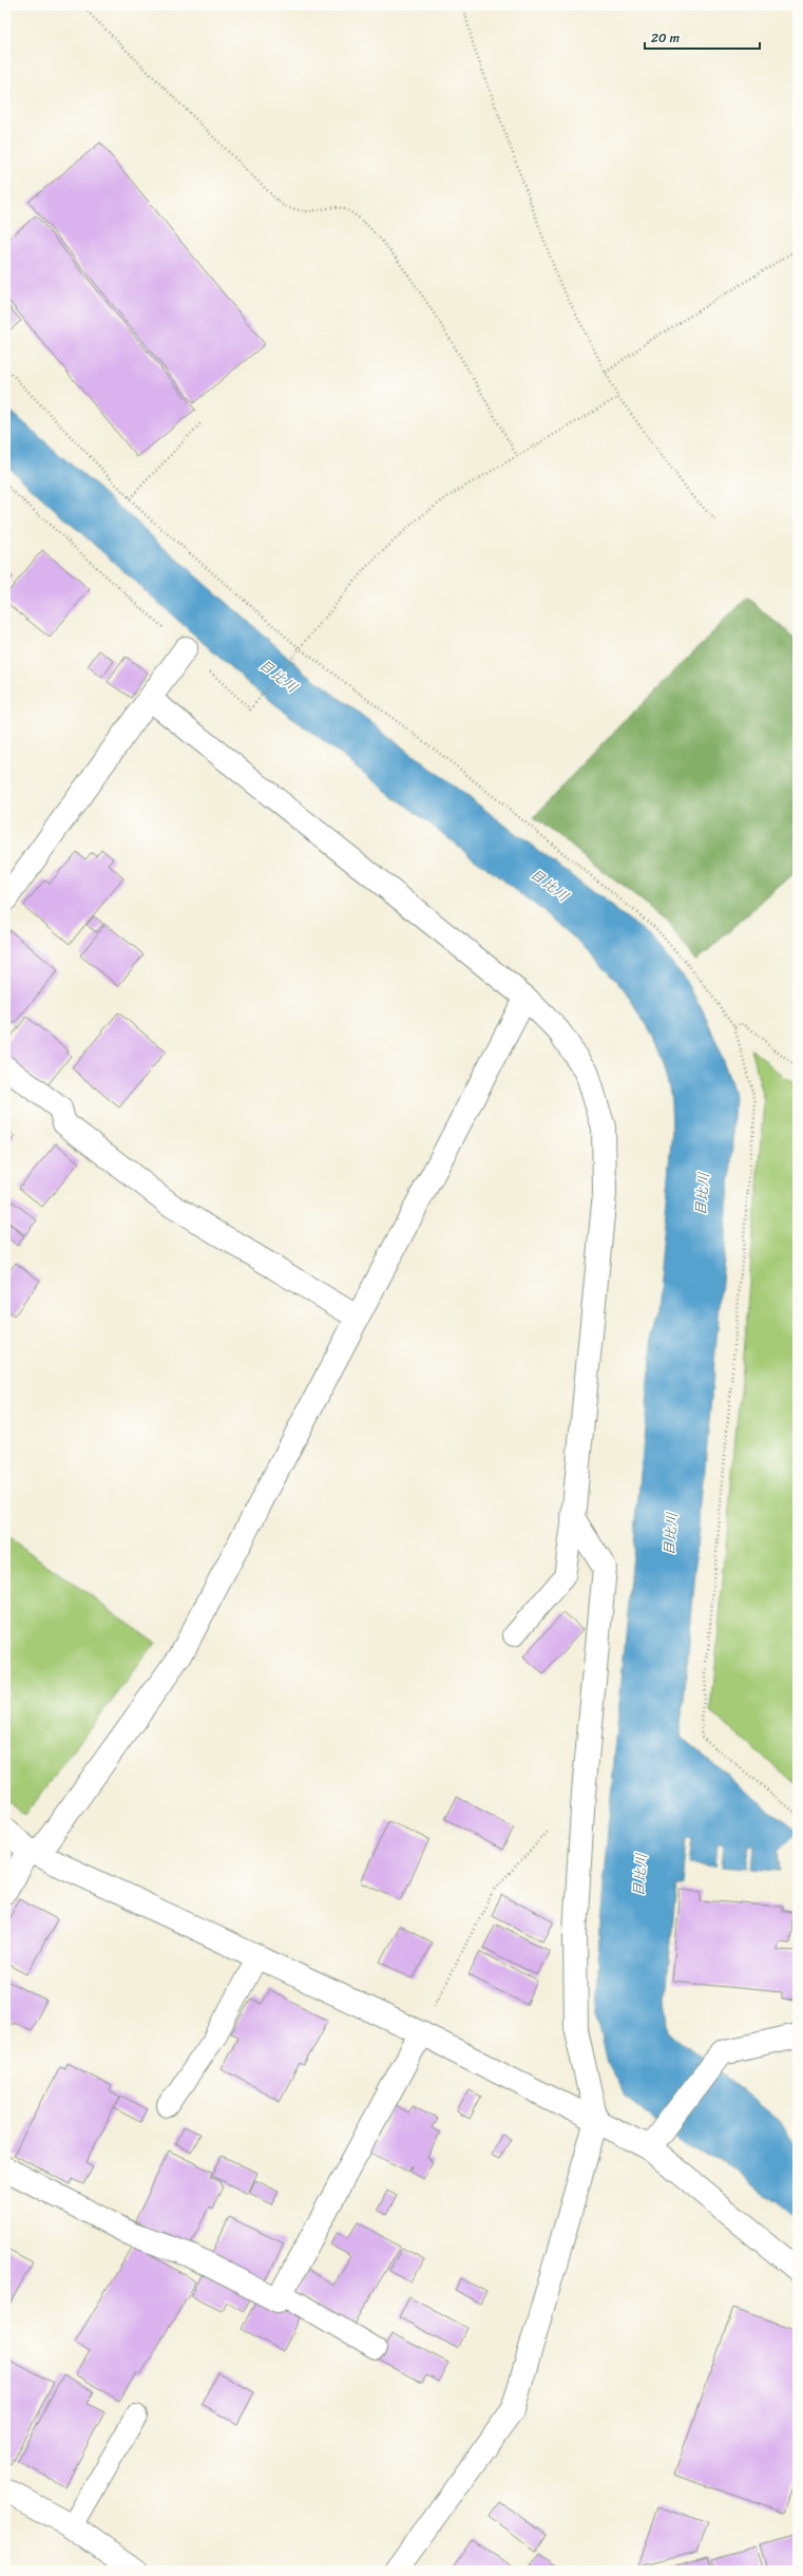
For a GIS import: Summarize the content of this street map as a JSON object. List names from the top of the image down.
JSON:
{
  "water": ["目比川"],
  "scale_bar": "20 m"
}
